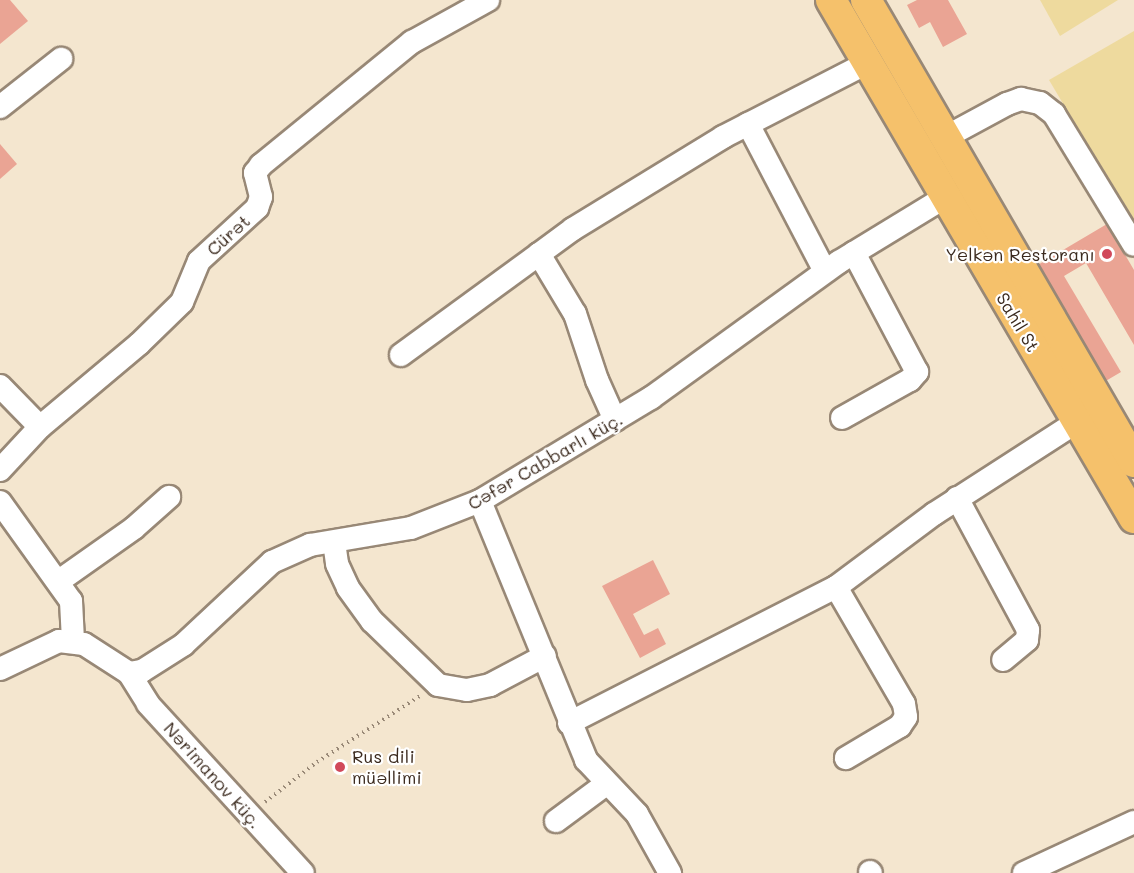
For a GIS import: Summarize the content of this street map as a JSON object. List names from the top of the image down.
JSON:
{
  "streets": {
    "main road": ["Sahil St"],
    "street": ["Cürət", "Cəfər Cabbarlı küç.", "Nərimanov küç."]
  },
  "crossings": [
    ["Sahil St", "Cəfər Cabbarlı küç."],
    ["Cəfər Cabbarlı küç.", "Nərimanov küç."]
  ],
  "places": ["Yelkən Restoranı", "Rus dili müəllimi"]
}
